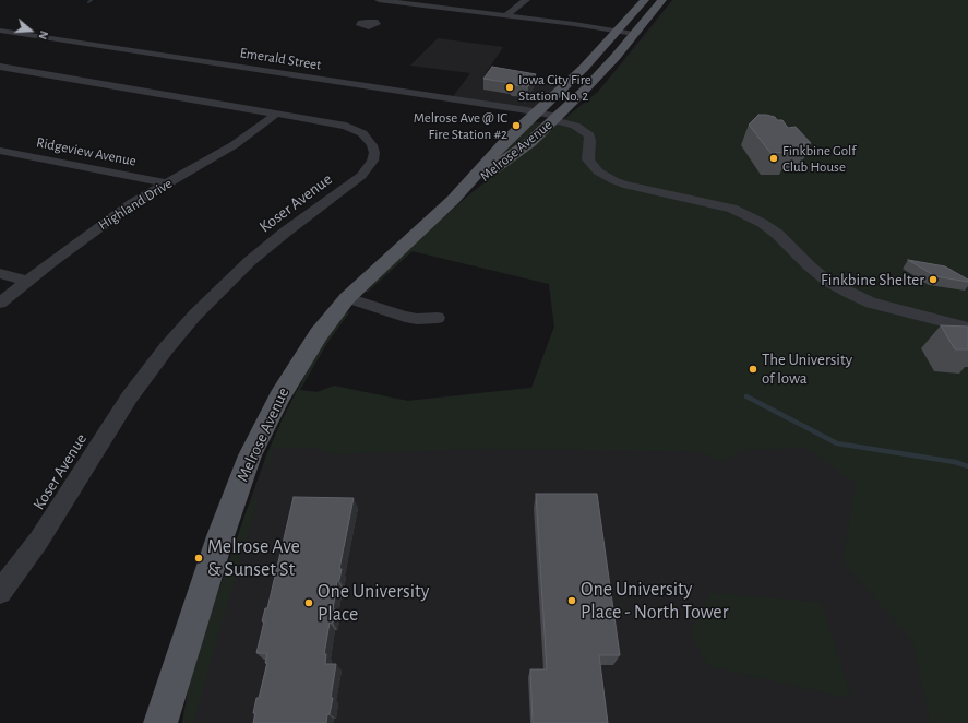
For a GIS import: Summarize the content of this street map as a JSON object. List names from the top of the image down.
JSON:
{
  "streets": {
    "main road": ["Melrose Avenue"],
    "street": [
      "Emerald Street",
      "Ridgeview Avenue",
      "Koser Avenue",
      "Highland Drive"
    ]
  },
  "crossings": [
    ["Emerald Street", "Melrose Avenue"],
    ["Ridgeview Avenue", "Highland Drive"],
    ["Koser Avenue", "Highland Drive"]
  ],
  "places": [
    "Iowa City Fire Station No. 2",
    "Melrose Ave @ IC Fire Station #2",
    "Finkbine Golf Club House",
    "Finkbine Shelter",
    "The University of Iowa",
    "Melrose Ave & Sunset St",
    "One University Place - North Tower",
    "One University Place"
  ],
  "north": "right"
}
